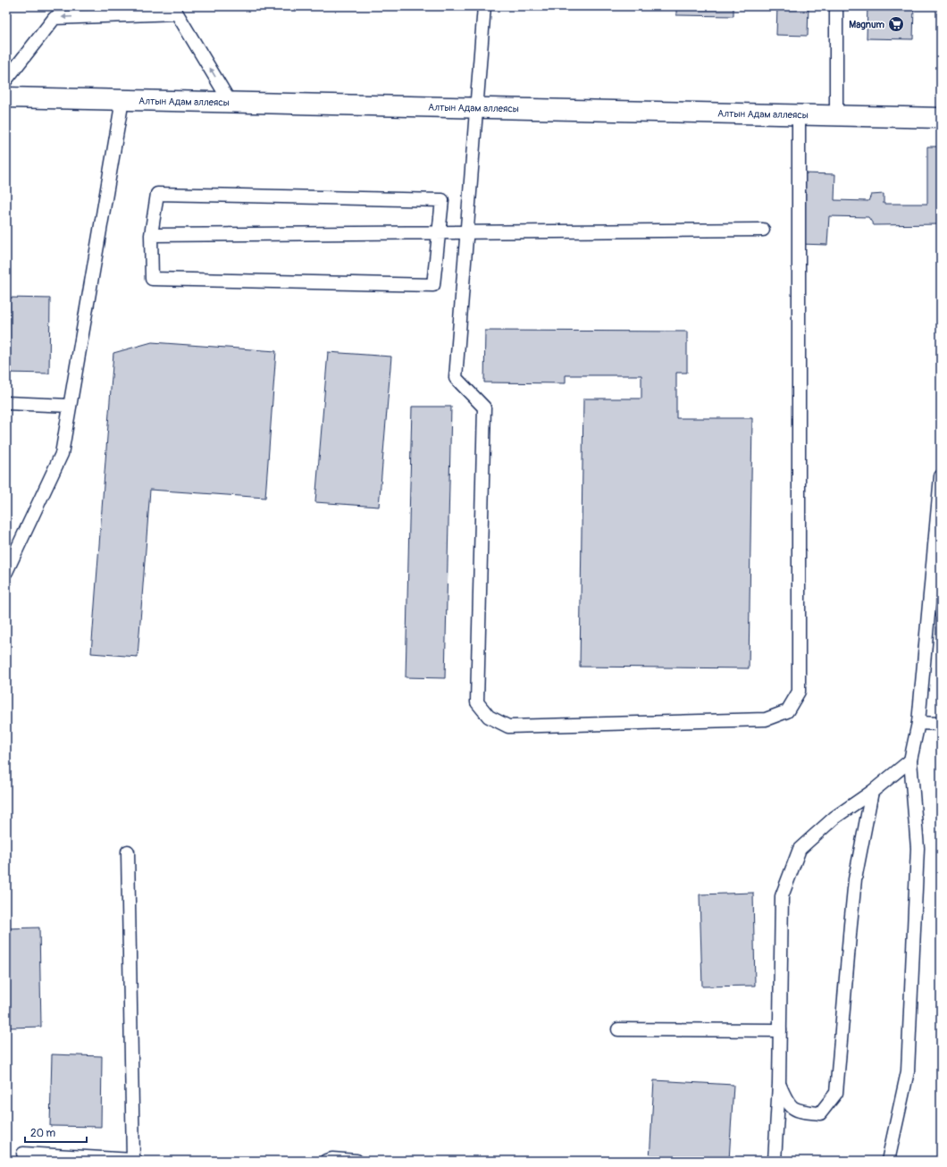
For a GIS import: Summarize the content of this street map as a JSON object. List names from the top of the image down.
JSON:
{
  "streets": {
    "main road": ["Алтын Адам аллеясы"]
  },
  "places": {
    "supermarket": ["Magnum"]
  },
  "scale_bar": "20 m"
}
